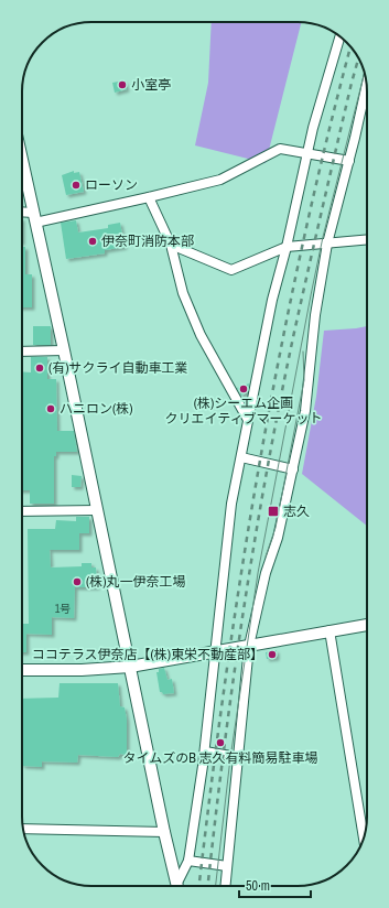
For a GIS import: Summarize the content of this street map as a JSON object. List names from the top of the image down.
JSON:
{
  "places": {
    "other": [
      "小室亭",
      "ローソン",
      "伊奈町消防本部",
      "(有)サクライ自動車工業",
      "(株)シーエム企画 クリエイティブマーケット",
      "ハニロン(株)",
      "(株)丸一伊奈工場",
      "ココテラス伊奈店【(株)東栄不動産部】",
      "タイムズのB 志久有料簡易駐車場"
    ],
    "transit": ["志久"]
  },
  "house_numbers": ["1号"],
  "scale_bar": "50 m"
}
